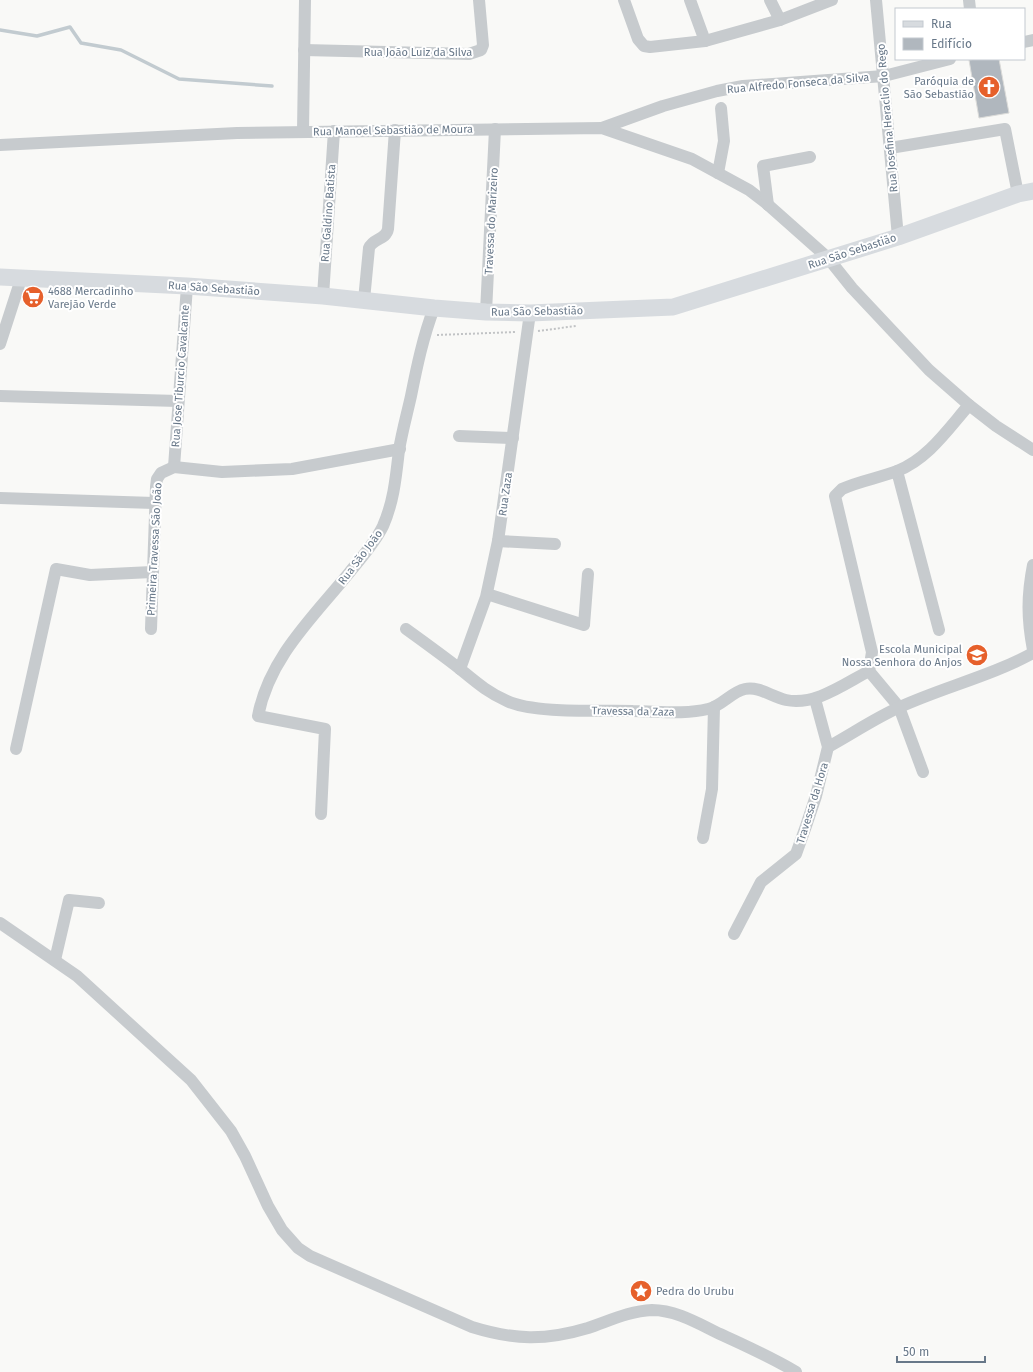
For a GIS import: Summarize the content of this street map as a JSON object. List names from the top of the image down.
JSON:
{
  "streets": {
    "street": [
      "Rua João Luiz da Silva",
      "Rua Alfredo Fonseca da Silva",
      "Rua Josefina Heraclio do Rego",
      "Rua Manoel Sebastião de Moura",
      "Rua Galdino Batista",
      "Travessa do Marizeiro",
      "Rua São Sebastião",
      "Rua Jose Tiburcio Cavalcante",
      "Rua Zaza",
      "Primeira Travessa São João",
      "Rua São João",
      "Travessa da Zaza",
      "Travessa da Hora"
    ]
  },
  "crossings": [
    ["Rua Alfredo Fonseca da Silva", "Rua Josefina Heraclio do Rego"],
    ["Rua Alfredo Fonseca da Silva", "Rua Manoel Sebastião de Moura"],
    ["Rua Josefina Heraclio do Rego", "Rua São Sebastião"],
    ["Rua Manoel Sebastião de Moura", "Rua Galdino Batista"],
    ["Rua Manoel Sebastião de Moura", "Travessa do Marizeiro"],
    ["Rua Manoel Sebastião de Moura", "Rua São Sebastião"],
    ["Rua Galdino Batista", "Rua São Sebastião"],
    ["Travessa do Marizeiro", "Rua São Sebastião"],
    ["Rua São Sebastião", "Rua Jose Tiburcio Cavalcante"],
    ["Rua São Sebastião", "Rua Zaza"],
    ["Rua São Sebastião", "Rua São João"],
    ["Rua Jose Tiburcio Cavalcante", "Primeira Travessa São João"],
    ["Rua Zaza", "Travessa da Zaza"],
    ["Travessa da Zaza", "Travessa da Hora"]
  ],
  "places": {
    "church": ["Paróquia de São Sebastião"],
    "supermarket": ["4688 Mercadinho Varejão Verde"],
    "school or university": ["Escola Municipal Nossa Senhora do Anjos"],
    "place": ["Pedra do Urubu"]
  },
  "legend": ["Rua", "Edifício"],
  "scale_bar": "50 m"
}
